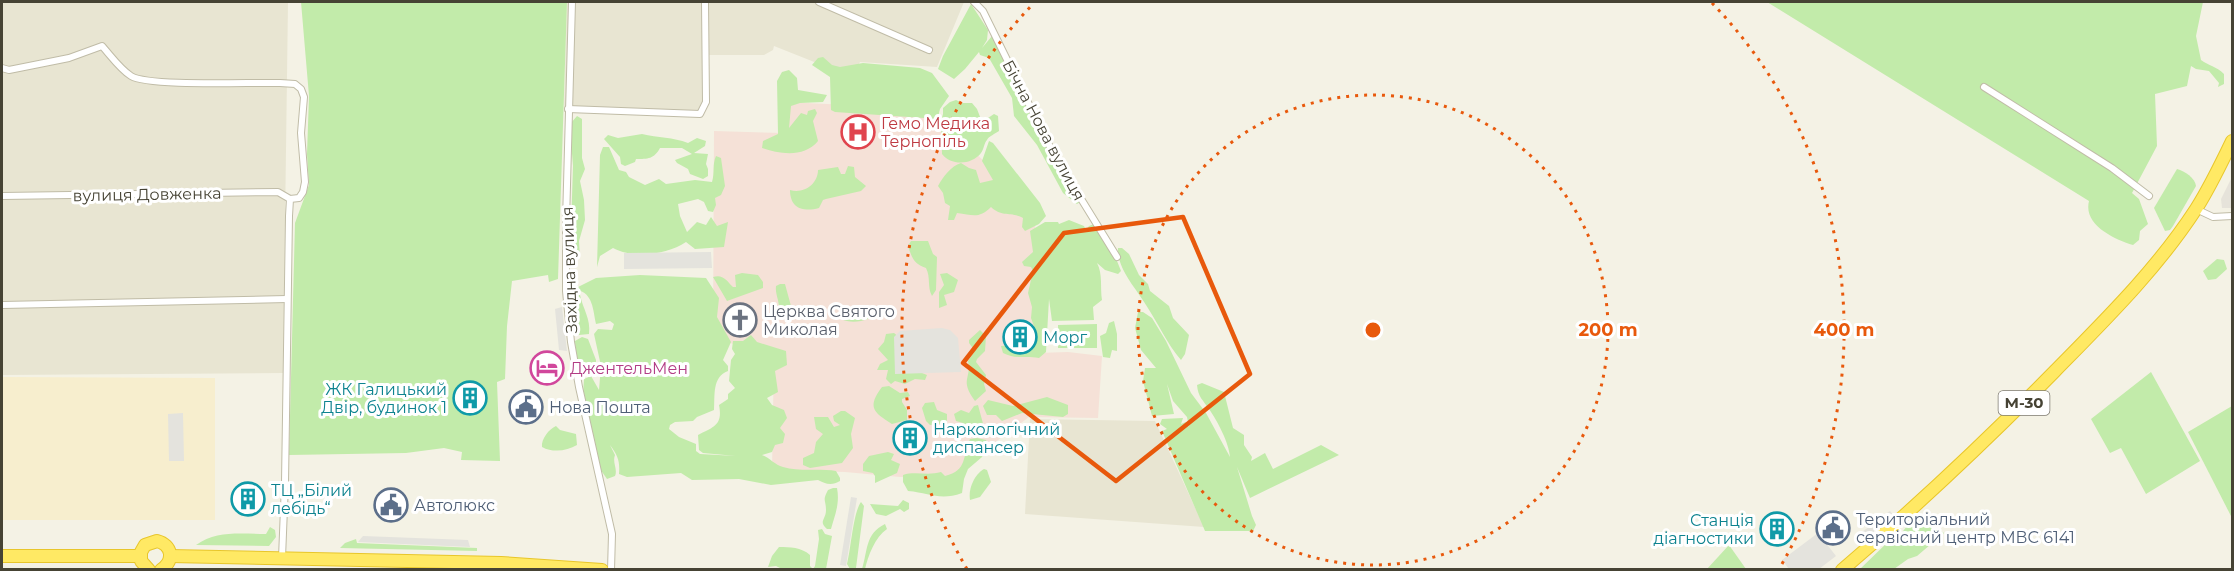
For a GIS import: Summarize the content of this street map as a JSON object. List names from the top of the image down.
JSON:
{
  "streets": {
    "highway": ["М-30"],
    "street": ["Бічна Нова вулиця", "вулиця Довженка", "Західна вулиця"]
  },
  "places": {
    "hospital": ["Гемо Медика Тернопіль"],
    "church": ["Церква Святого Миколая"],
    "building": [
      "Морг",
      "ЖК Галицький Двір, будинок 1",
      "Наркологічний диспансер",
      "ТЦ „Білий лебідь“",
      "Станція діагностики"
    ],
    "hotel": ["ДжентельМен"],
    "public building": ["Нова Пошта", "Автолюкс", "Територіальний сервісний центр МВС 6141"]
  },
  "rings": ["200 m", "400 m"]
}
